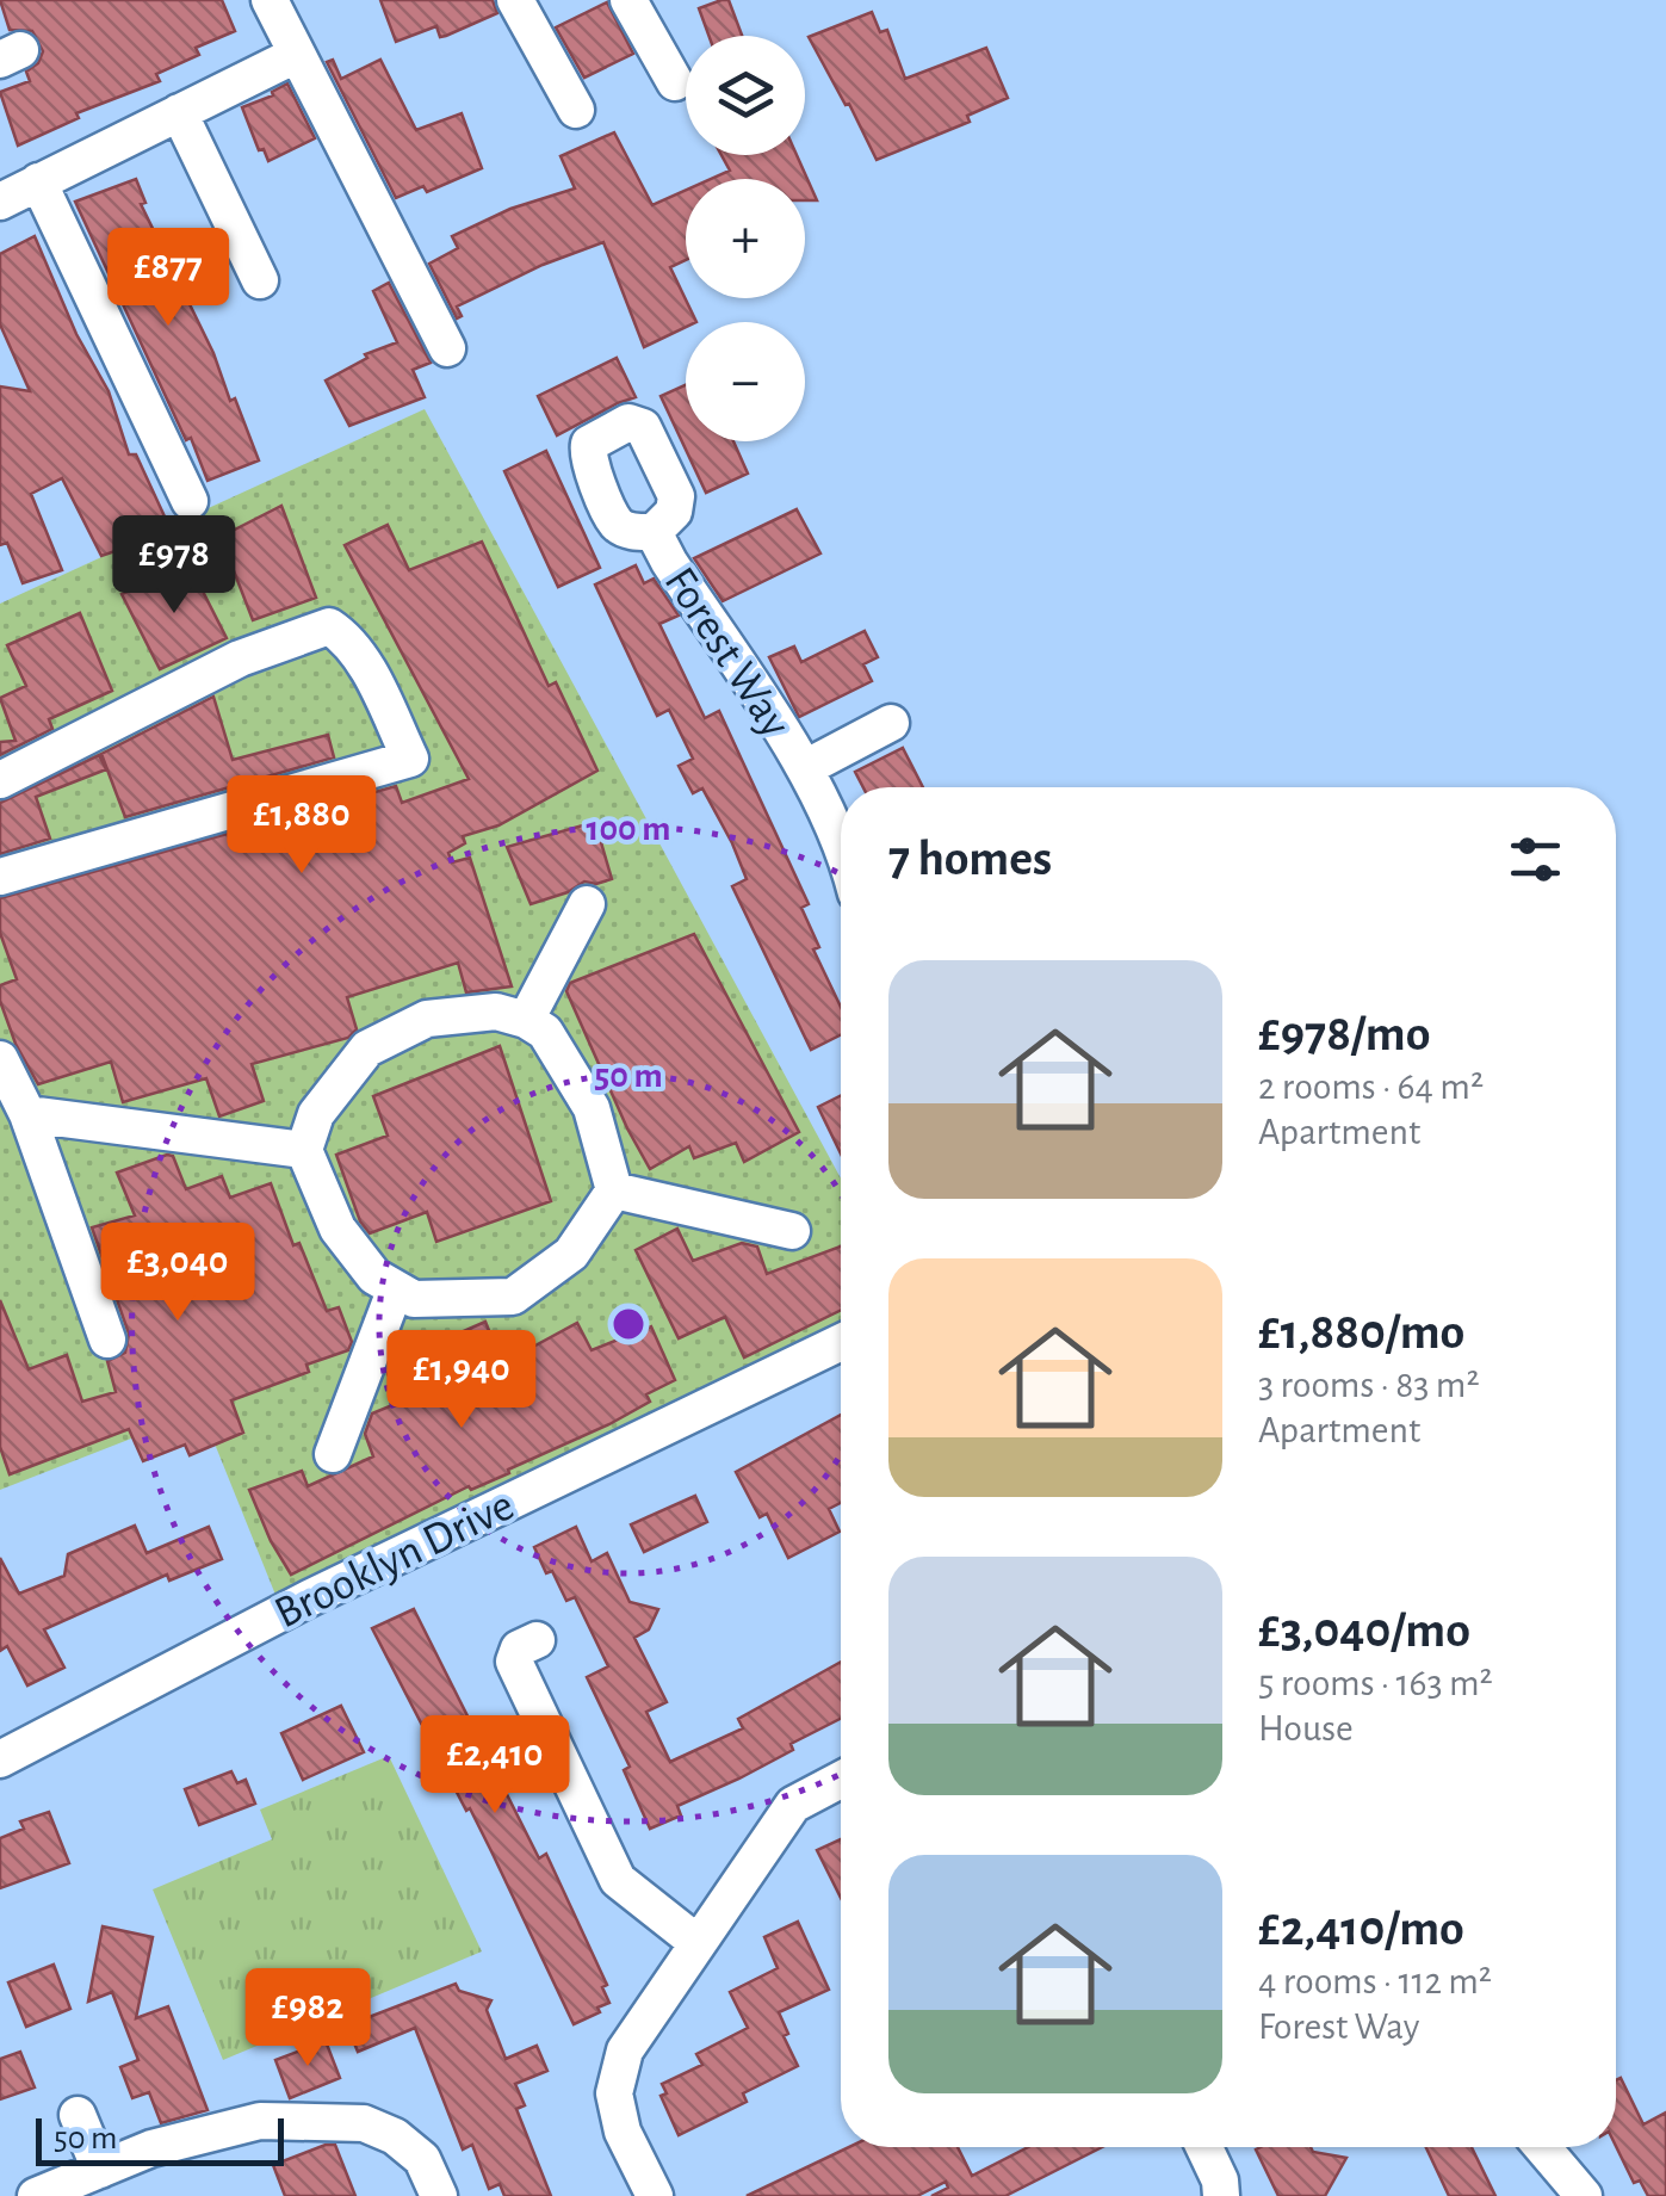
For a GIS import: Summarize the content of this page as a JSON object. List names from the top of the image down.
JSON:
{
  "streets": {
    "street": ["Forest Way", "Brooklyn Drive"]
  },
  "scale_bar": "50 m",
  "page": {
    "map_buttons": ["+", "−"],
    "price": [
      "£877",
      "£978",
      "£1,880",
      "£3,040",
      "£1,940",
      "£2,410",
      "£982"
    ],
    "heading": "7 homes",
    "list": [
      {
        "name": "£978/mo",
        "note": "2 rooms · 64 m² · Apartment"
      },
      {
        "name": "£1,880/mo",
        "note": "3 rooms · 83 m² · Apartment"
      },
      {
        "name": "£3,040/mo",
        "note": "5 rooms · 163 m² · House"
      },
      {
        "name": "£2,410/mo",
        "note": "4 rooms · 112 m² · Forest Way"
      }
    ],
    "scale": "50 m"
  },
  "rings": ["100 m", "50 m"]
}
